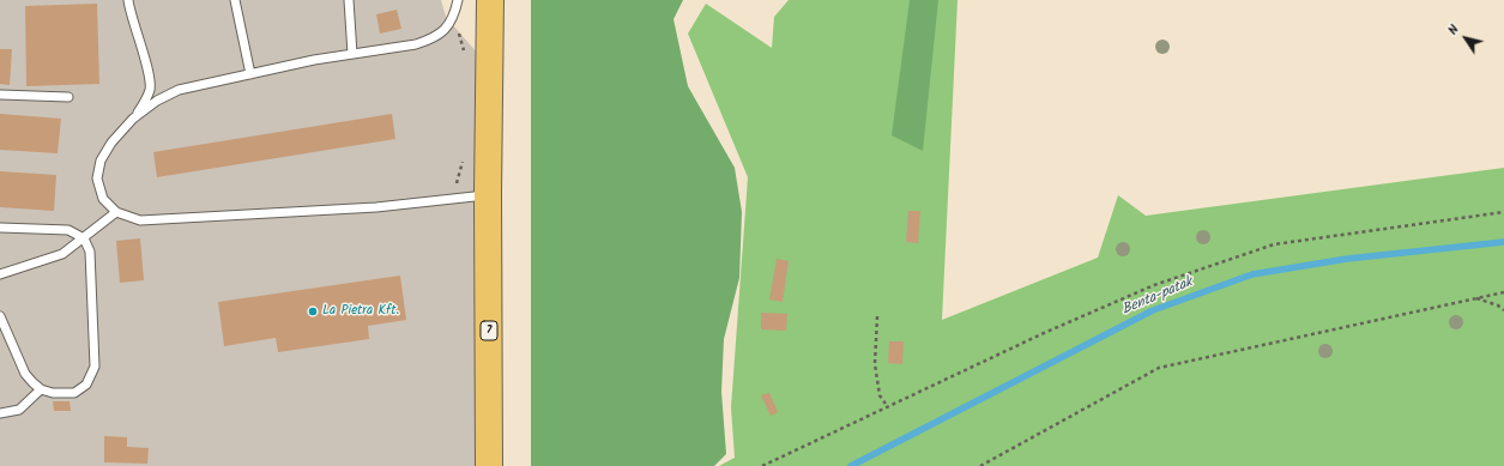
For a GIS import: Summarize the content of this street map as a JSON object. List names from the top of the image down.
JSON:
{
  "streets": {
    "main road": ["7"]
  },
  "water": ["Benta-patak"],
  "places": ["La Pietra Kft."],
  "north": "top left"
}
